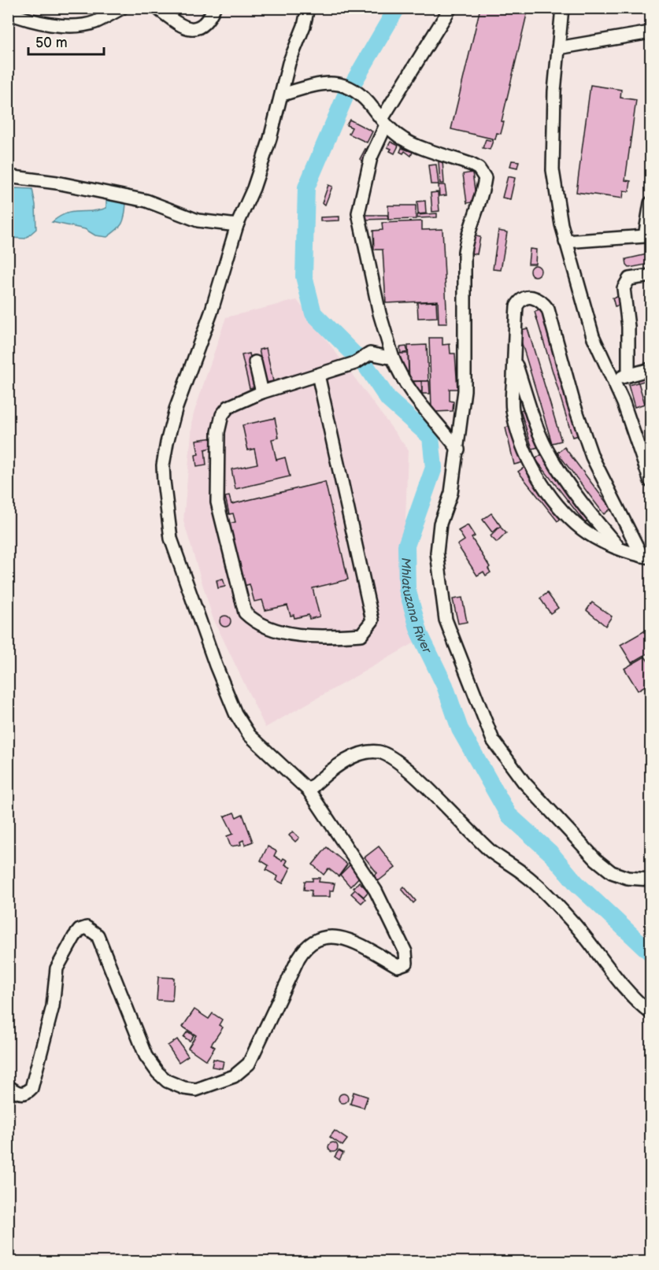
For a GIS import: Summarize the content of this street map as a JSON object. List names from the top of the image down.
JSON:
{
  "water": ["Mhlatuzana River"],
  "scale_bar": "50 m"
}
